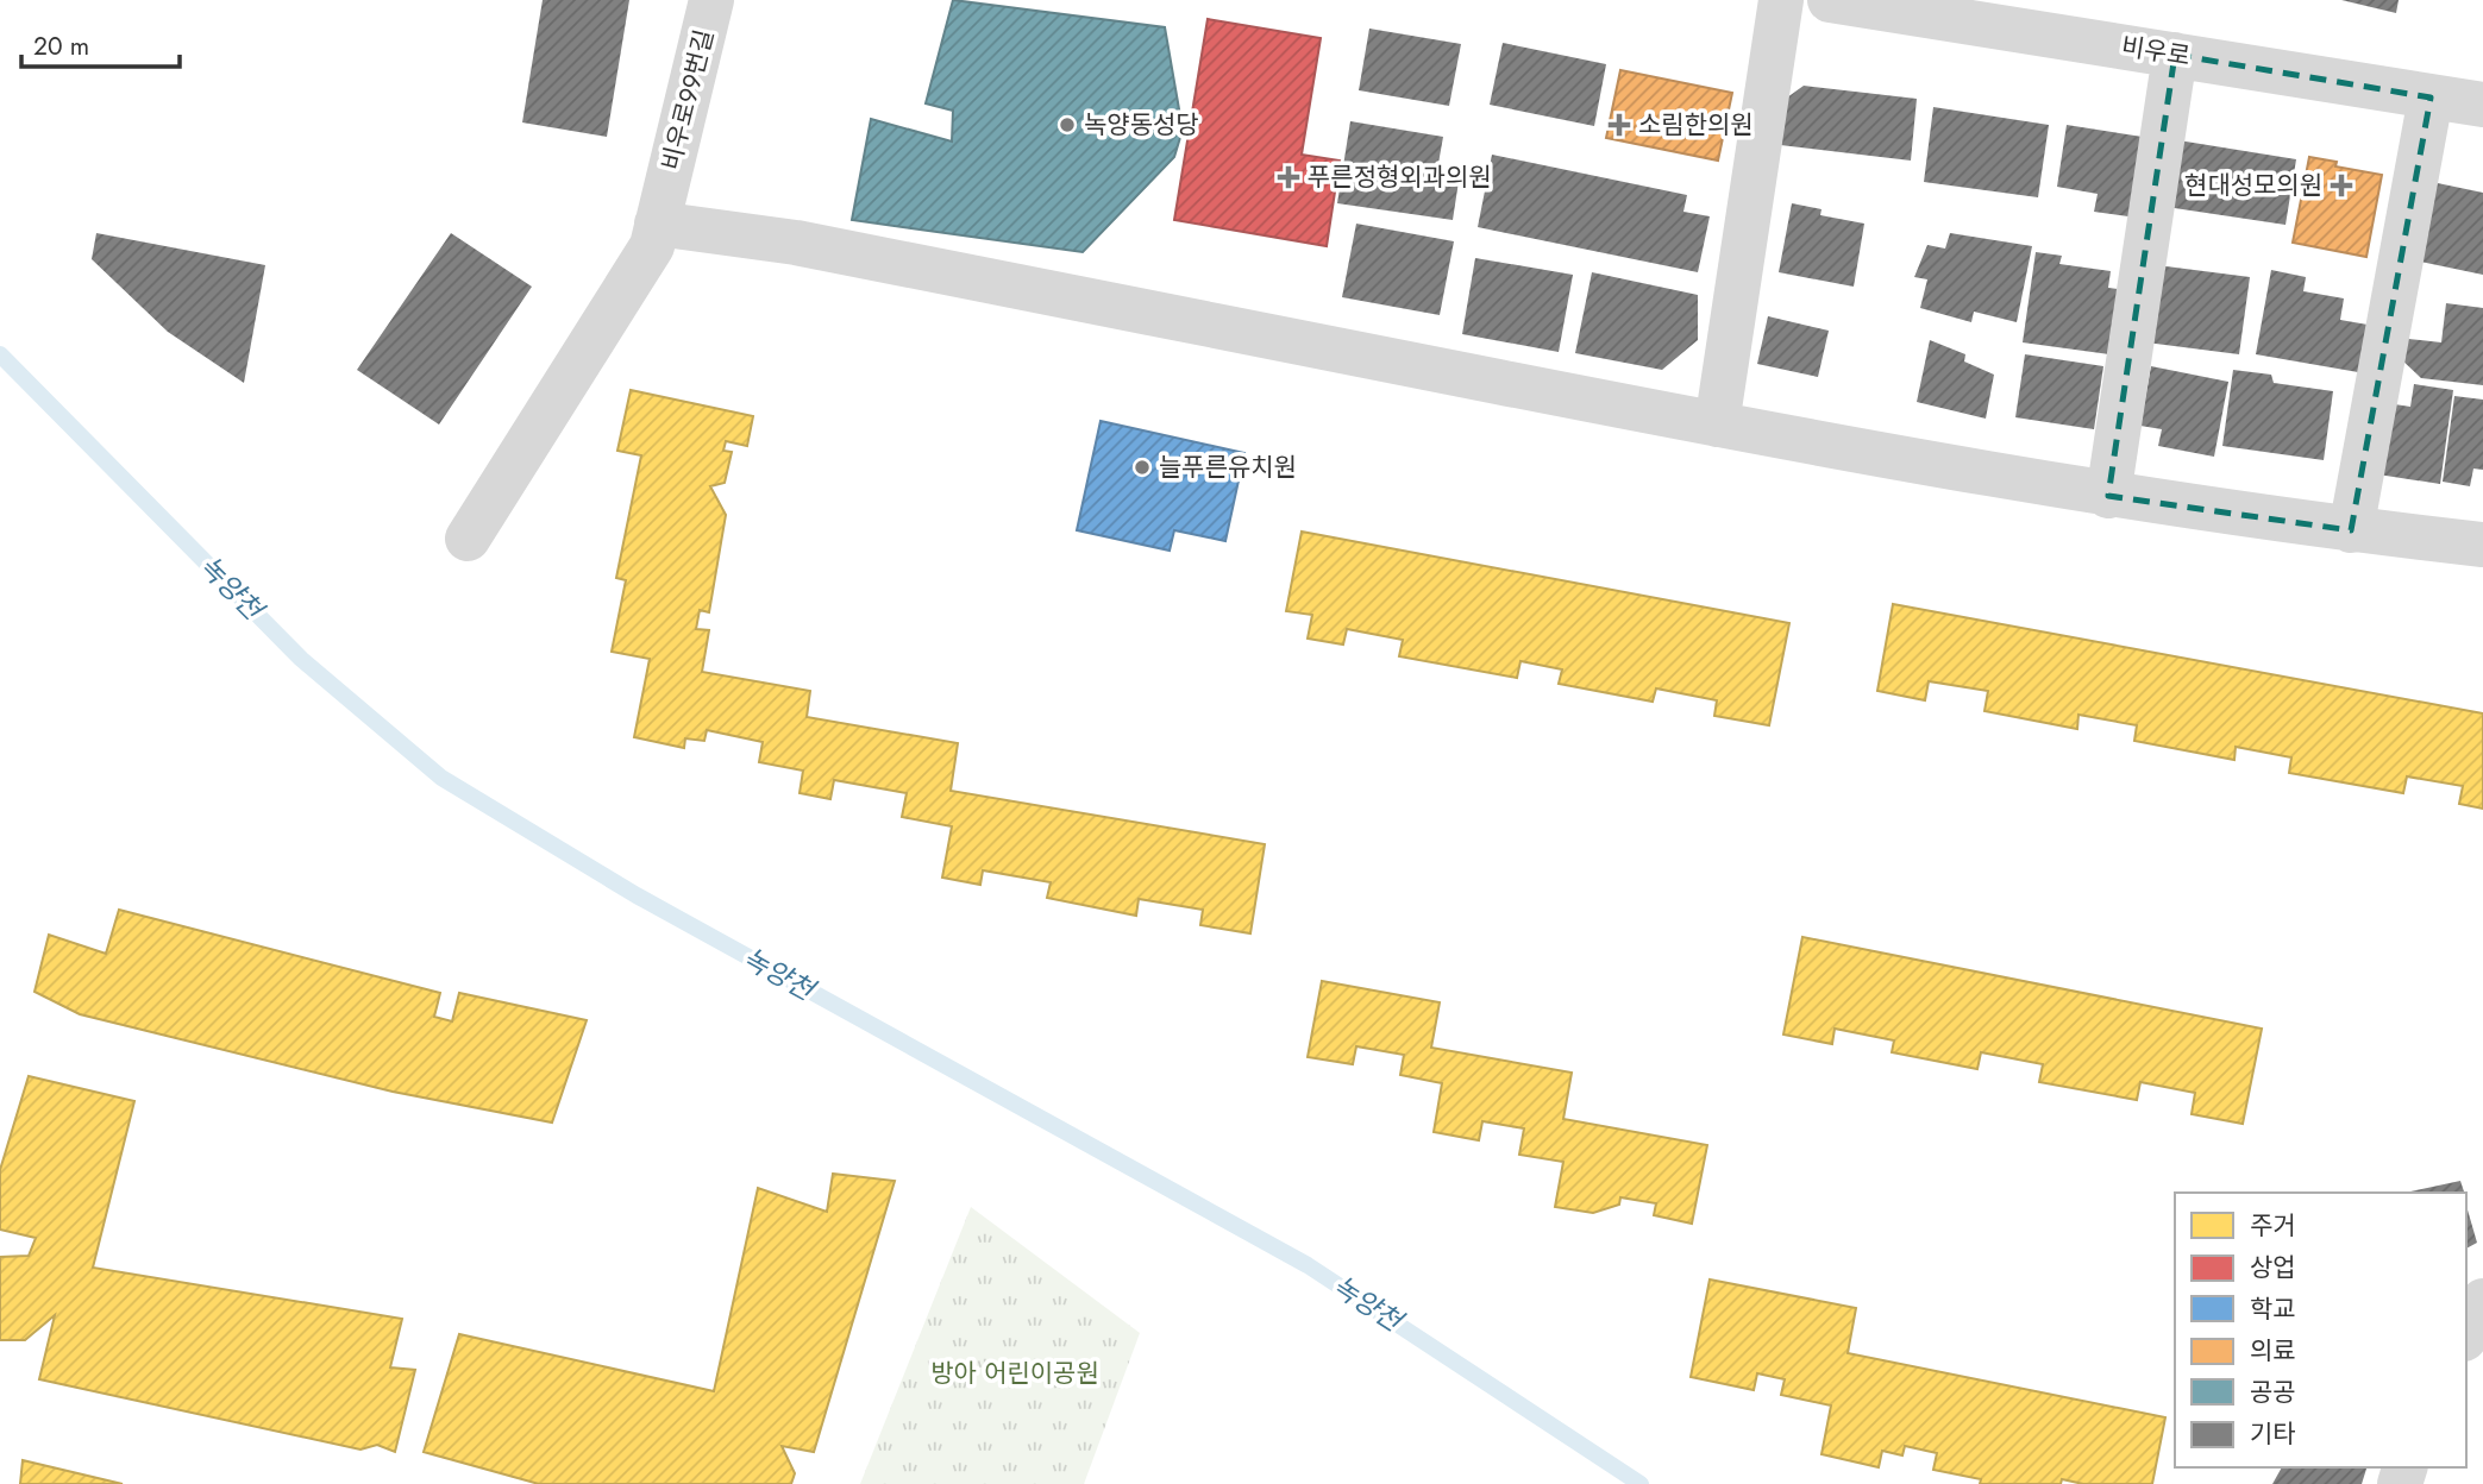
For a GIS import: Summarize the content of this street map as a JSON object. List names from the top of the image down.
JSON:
{
  "streets": {
    "street": ["비우로", "비우로99번길"]
  },
  "water": ["녹양천"],
  "parks": ["방아 어린이공원"],
  "places": {
    "other": ["녹양동성당", "늘푸른유치원"],
    "health": ["소림한의원", "푸른정형외과의원", "현대성모의원"]
  },
  "legend": [
    "주거",
    "상업",
    "학교",
    "의료",
    "공공",
    "기타"
  ],
  "scale_bar": "20 m"
}
